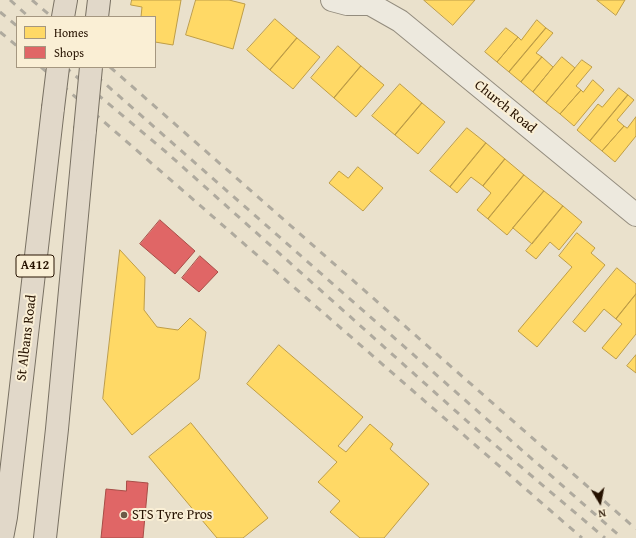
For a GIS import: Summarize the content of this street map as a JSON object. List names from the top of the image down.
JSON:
{
  "streets": {
    "main road": ["A412", "St Albans Road"],
    "street": ["Church Road"]
  },
  "places": ["STS Tyre Pros"],
  "legend": ["Homes", "Shops"],
  "north": "bottom"
}
